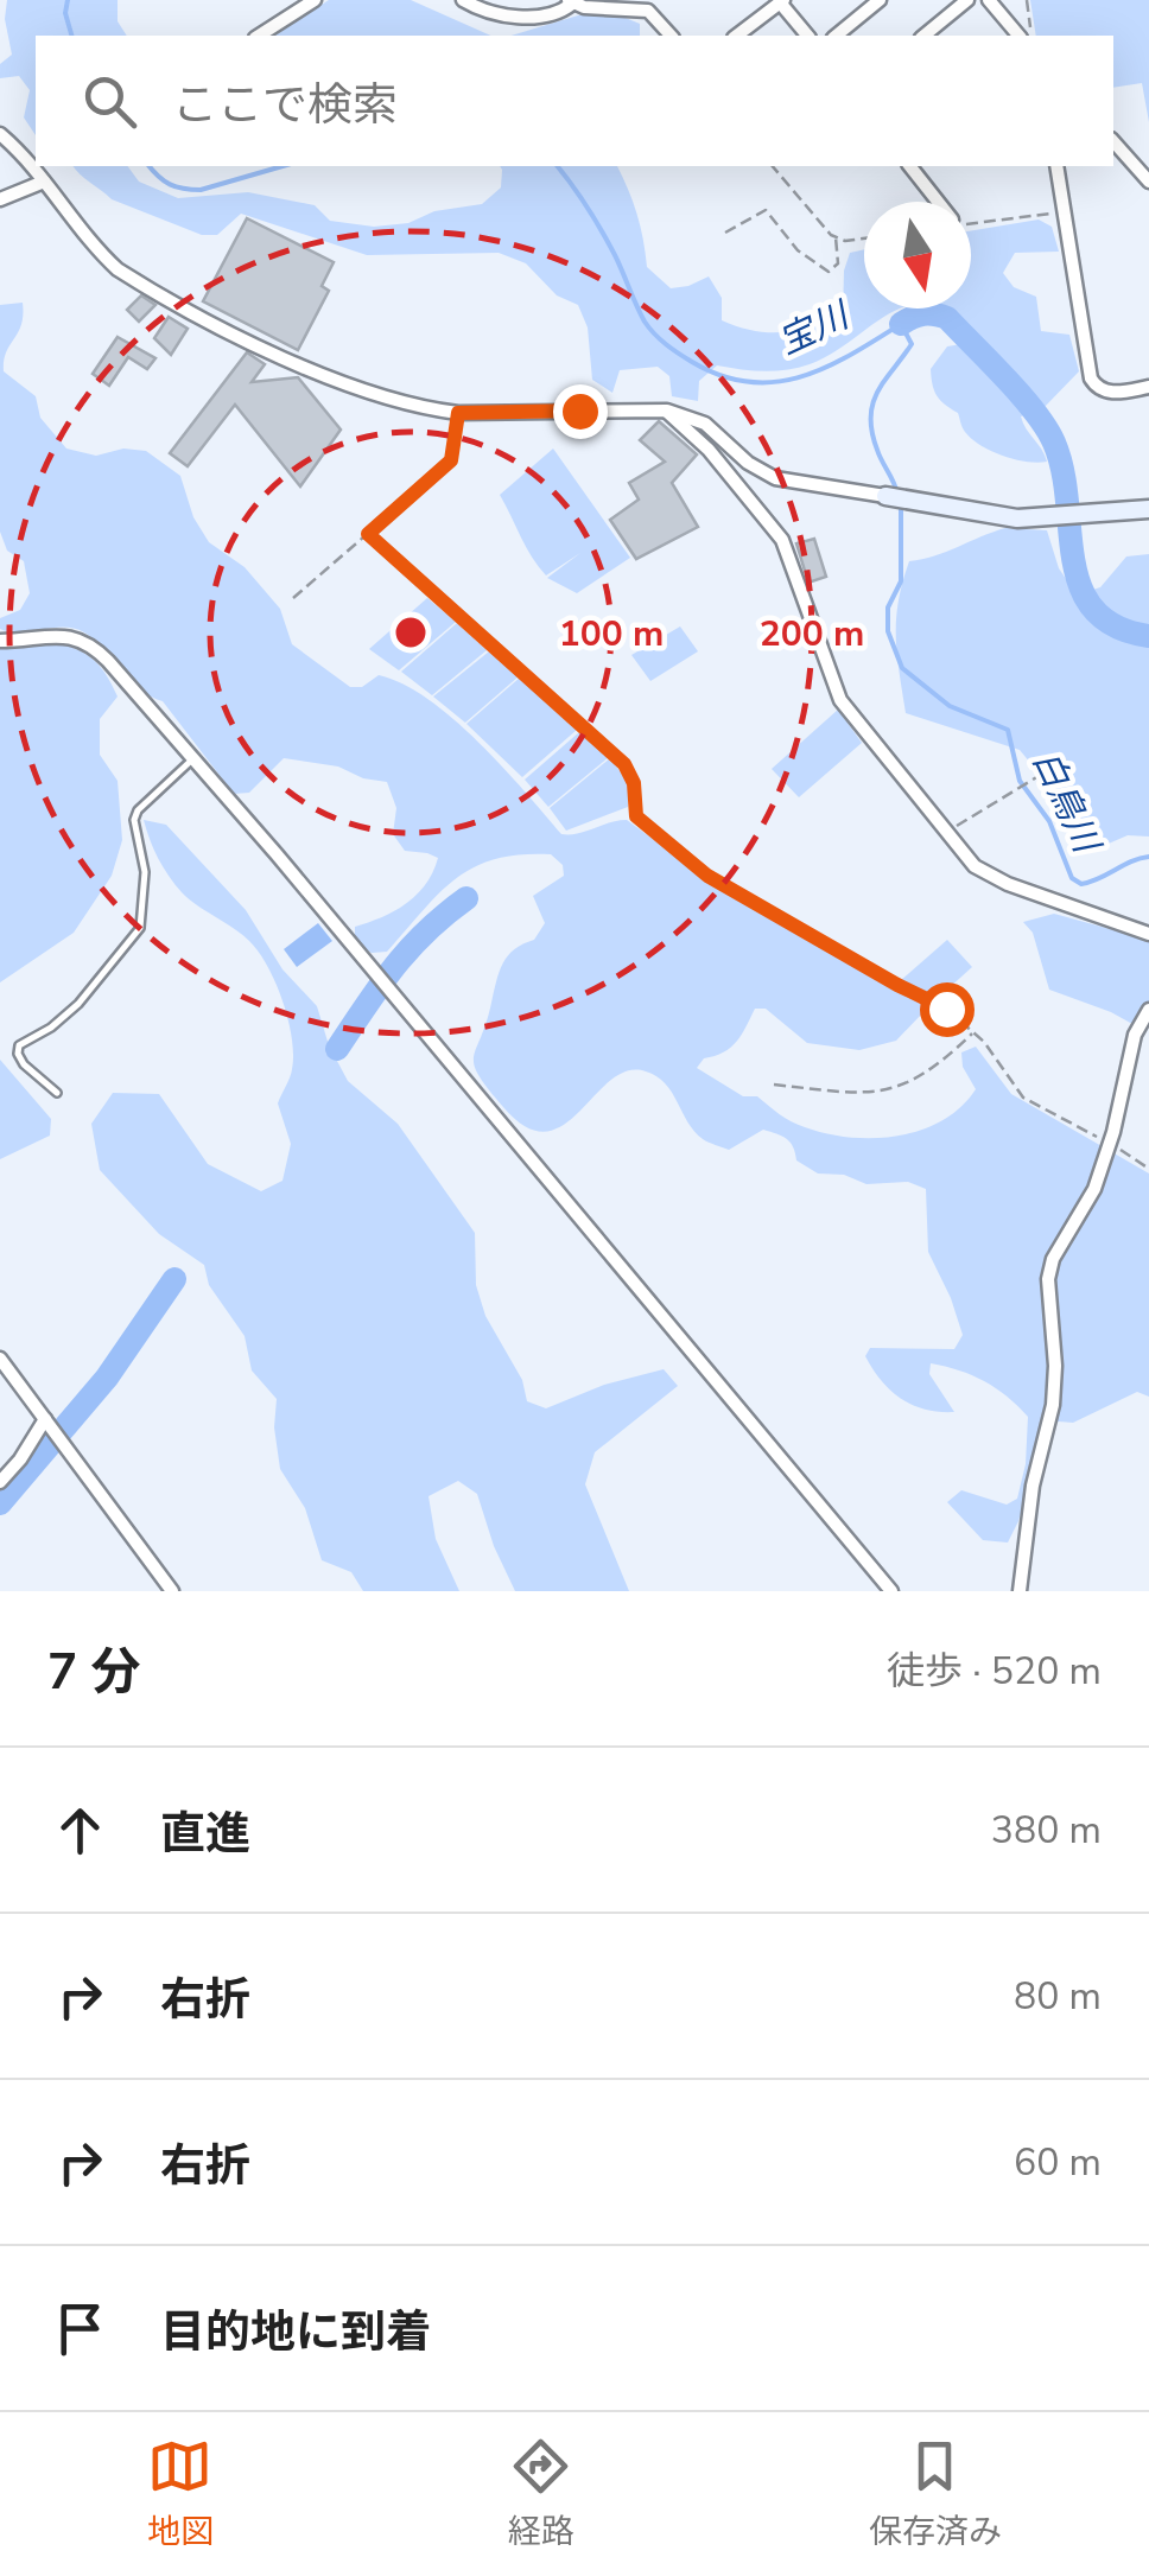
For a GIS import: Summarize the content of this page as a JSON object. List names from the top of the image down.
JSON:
{
  "water": ["宝川", "白鳥川"],
  "north": "bottom",
  "page": {
    "search": "ここで検索",
    "heading": ["7 分", "徒歩 · 520 m"],
    "list": [
      ["直進", "380 m"],
      ["右折", "80 m"],
      ["右折", "60 m"],
      "目的地に到着"
    ],
    "nav": ["地図", "経路", "保存済み"]
  },
  "rings": ["100 m", "200 m"]
}
